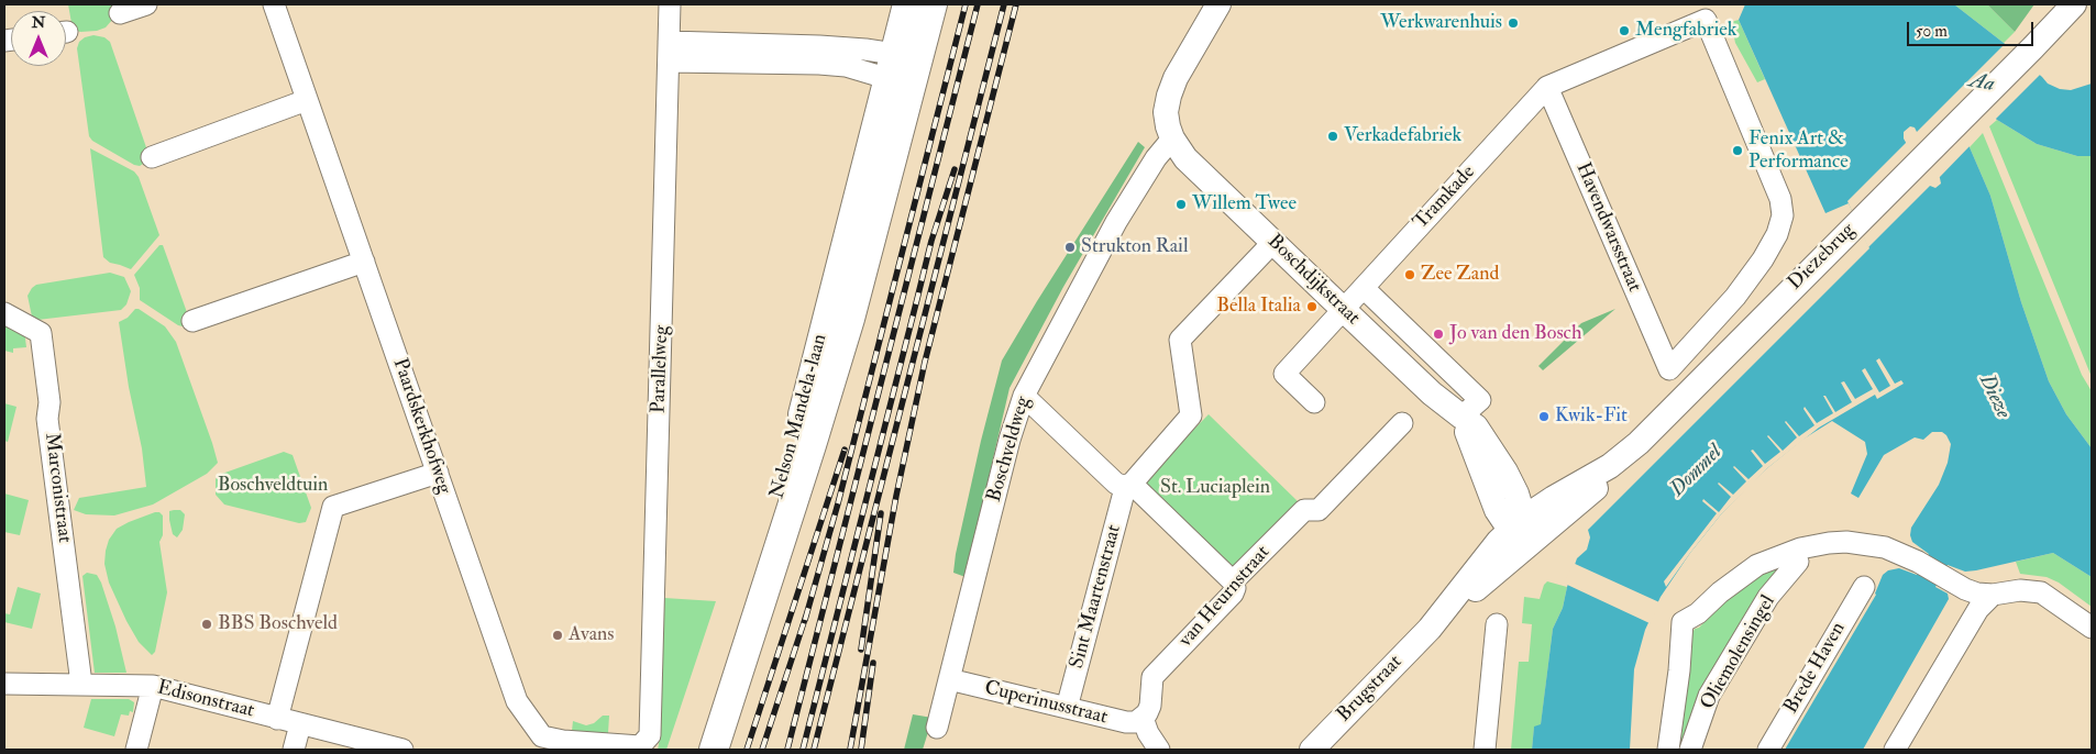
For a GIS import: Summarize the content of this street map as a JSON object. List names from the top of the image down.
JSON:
{
  "streets": {
    "main road": ["Nelson Mandela-laan"],
    "street": [
      "Tramkade",
      "Havendwarsstraat",
      "Diezebrug",
      "Boschdijkstraat",
      "Parallelweg",
      "Paardskerkhofweg",
      "Boschveldweg",
      "Marconistraat",
      "Sint Maartenstraat",
      "van Heurnstraat",
      "Oliemolensingel",
      "Brede Haven",
      "Brugstraat",
      "Edisonstraat",
      "Cuperinusstraat"
    ]
  },
  "crossings": [
    ["Tramkade", "Havendwarsstraat"],
    ["Tramkade", "Boschdijkstraat"],
    ["Diezebrug", "Boschdijkstraat"],
    ["Diezebrug", "Brugstraat"],
    ["Boschdijkstraat", "Boschveldweg"],
    ["Boschdijkstraat", "Brugstraat"],
    ["Parallelweg", "Paardskerkhofweg"],
    ["Boschveldweg", "Cuperinusstraat"],
    ["Marconistraat", "Edisonstraat"],
    ["Sint Maartenstraat", "Cuperinusstraat"],
    ["van Heurnstraat", "Cuperinusstraat"]
  ],
  "water": ["Aa", "Dieze", "Dommel"],
  "parks": ["Boschveldtuin", "St. Luciaplein"],
  "places": [
    "Werkwarenhuis",
    "Mengfabriek",
    "Verkadefabriek",
    "Fenix Art & Performance",
    "Willem Twee",
    "Strukton Rail",
    "Zee Zand",
    "Bella Italia",
    "Jo van den Bosch",
    "Kwik-Fit",
    "BBS Boschveld",
    "Avans"
  ],
  "scale_bar": "50 m",
  "north": "top"
}
